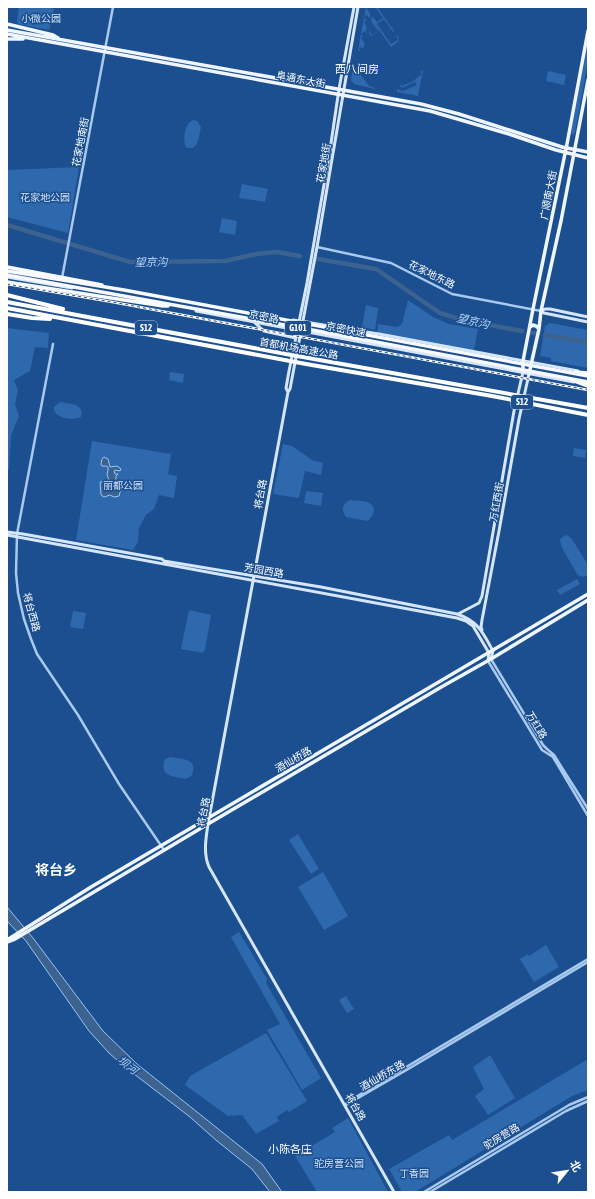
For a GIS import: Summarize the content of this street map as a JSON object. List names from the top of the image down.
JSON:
{
  "streets": {
    "highway": [
      "S12",
      "G101",
      "京密快速",
      "首都机场高速公路"
    ],
    "main road": [
      "阜通东大街",
      "花家地街",
      "广顺南大街",
      "京密路",
      "将台路",
      "万红西街",
      "芳园西路",
      "酒仙桥路"
    ],
    "street": [
      "花家地南街",
      "花家地东路",
      "将台西路",
      "万红路",
      "酒仙桥东路",
      "驼房营路"
    ]
  },
  "crossings": [
    ["阜通东大街", "花家地南街"],
    ["阜通东大街", "花家地街"],
    ["阜通东大街", "广顺南大街"],
    ["花家地南街", "京密路"],
    ["花家地街", "花家地东路"],
    ["花家地街", "京密路"],
    ["广顺南大街", "花家地东路"],
    ["广顺南大街", "京密路"],
    ["广顺南大街", "万红西街"],
    ["京密路", "京密快速"],
    ["京密路", "将台路"],
    ["京密路", "万红西街"],
    ["将台路", "芳园西路"],
    ["将台路", "酒仙桥路"],
    ["将台路", "酒仙桥东路"],
    ["万红西街", "芳园西路"],
    ["芳园西路", "将台西路"],
    ["芳园西路", "酒仙桥路"],
    ["将台西路", "酒仙桥路"],
    ["万红路", "酒仙桥路"]
  ],
  "districts": ["西八间房", "将台乡", "小陈各庄"],
  "water": ["望京沟", "坝河"],
  "parks": [
    "小微公园",
    "花家地公园",
    "丽都公园",
    "驼房营公园",
    "丁香园"
  ],
  "north": "top right"
}
